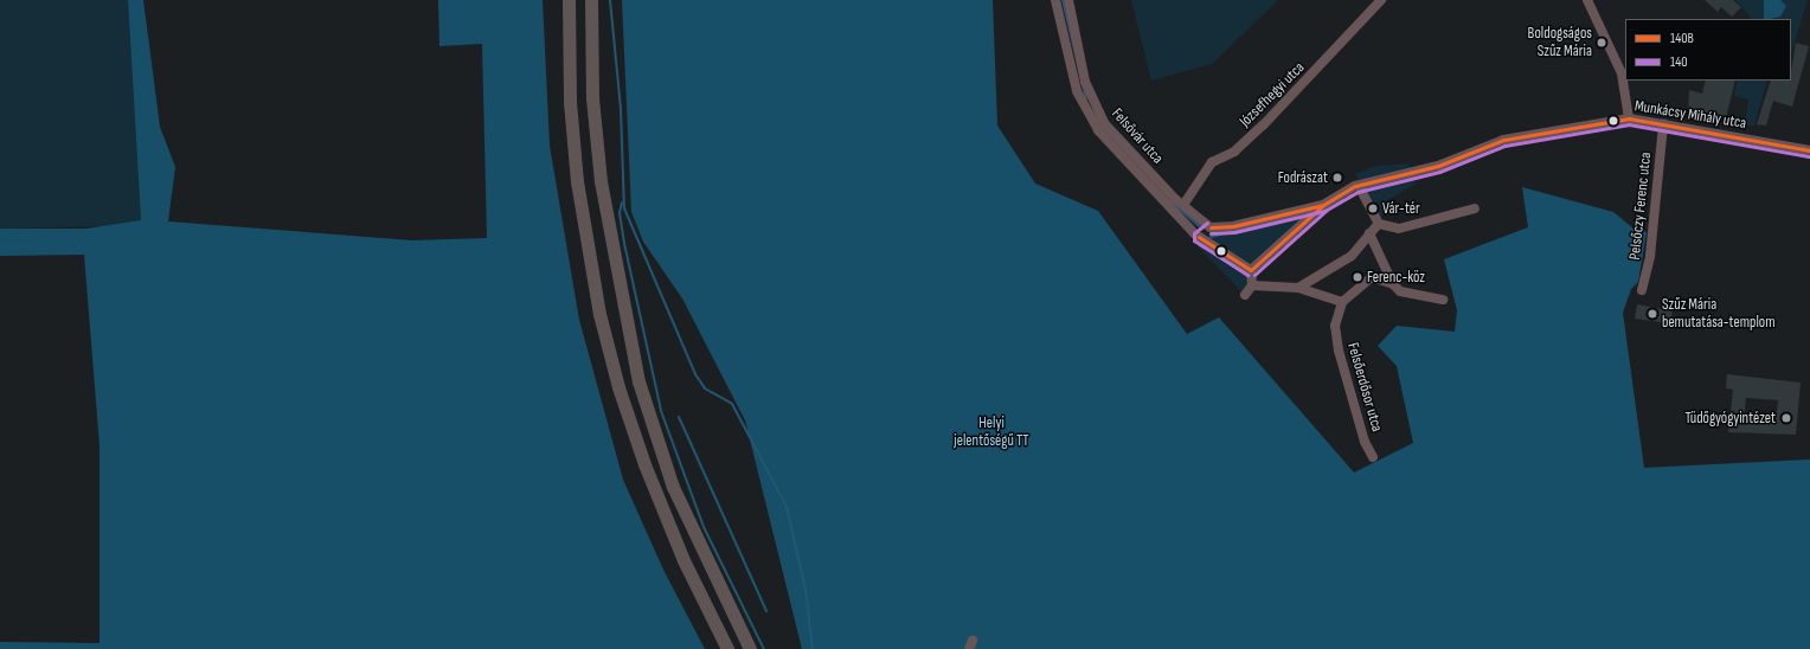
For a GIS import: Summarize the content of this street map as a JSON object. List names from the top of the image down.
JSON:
{
  "streets": {
    "street": [
      "Józsefhegyi utca",
      "Munkácsy Mihály utca",
      "Felsővár utca",
      "Pelsőczy Ferenc utca",
      "Felsőerdősor utca"
    ]
  },
  "crossings": [
    ["Józsefhegyi utca", "Felsővár utca"],
    ["Munkácsy Mihály utca", "Felsővár utca"],
    ["Munkácsy Mihály utca", "Pelsőczy Ferenc utca"]
  ],
  "parks": ["Helyi jelentőségű TT"],
  "places": [
    "Boldogságos Szűz Mária",
    "Fodrászat",
    "Vár-tér",
    "Ferenc-köz",
    "Szűz Mária bemutatása-templom",
    "Tüdőgyógyintézet"
  ],
  "lines": ["transit line 140B", "transit line 140"],
  "legend": ["140B", "140"]
}
